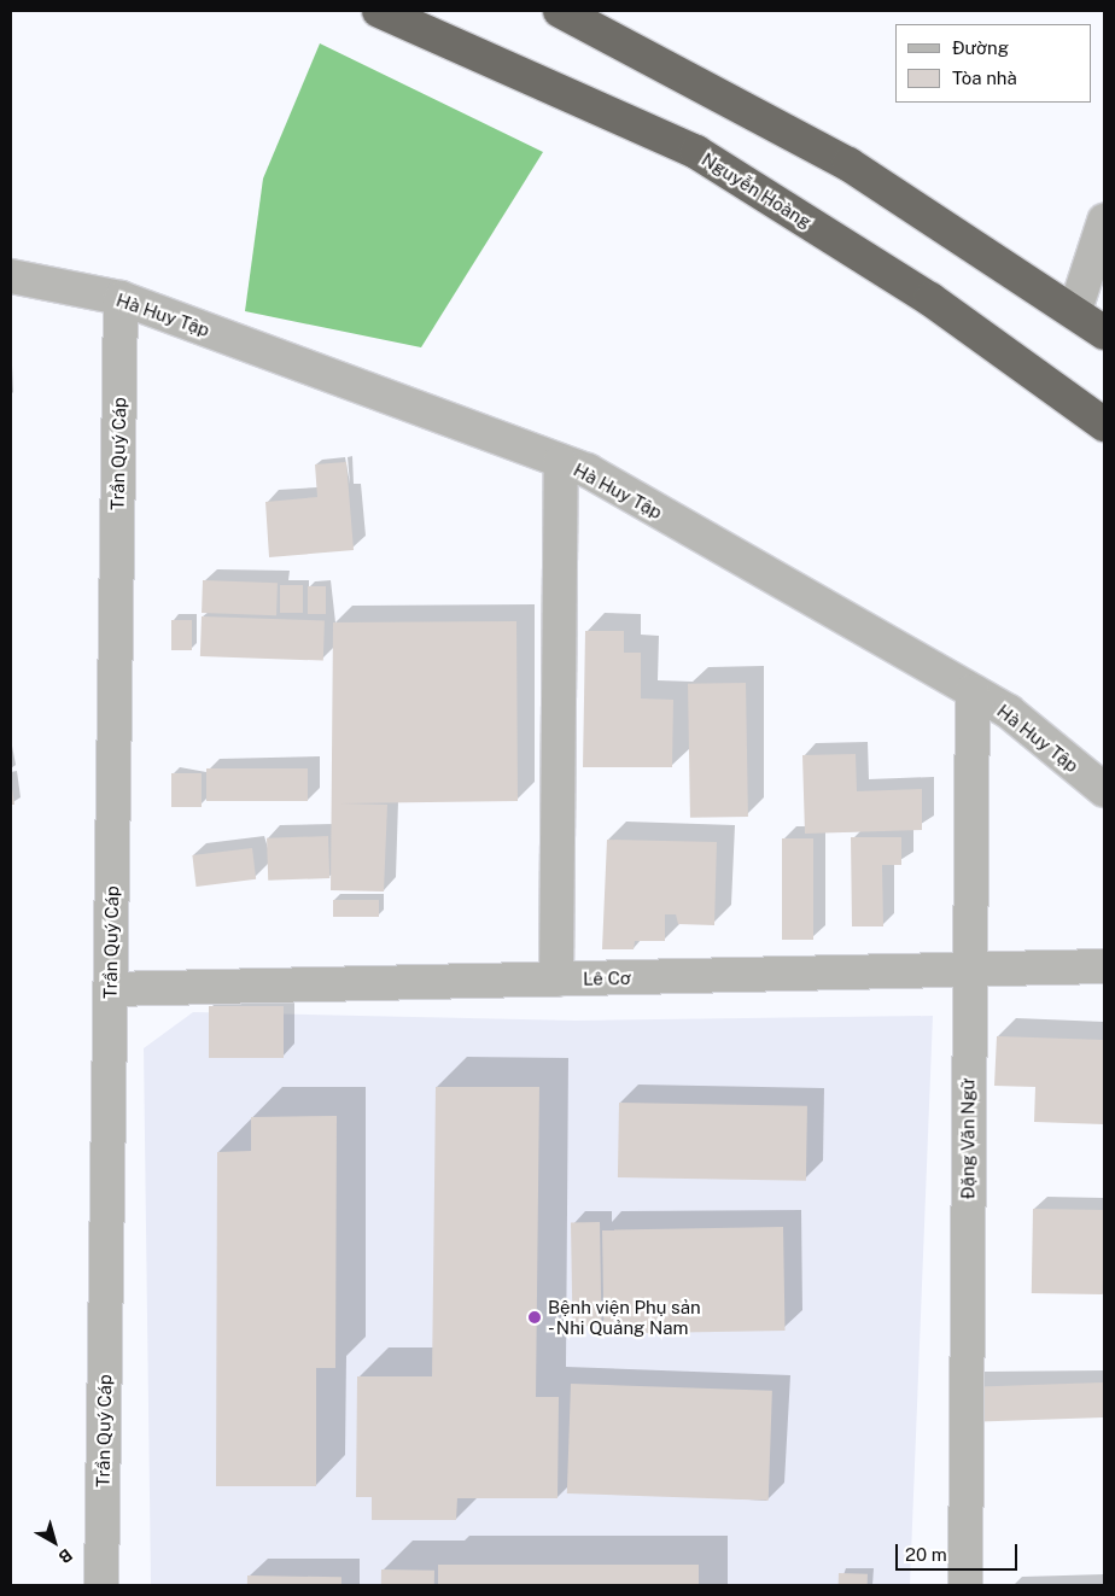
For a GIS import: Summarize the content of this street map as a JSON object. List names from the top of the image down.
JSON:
{
  "streets": {
    "highway": ["Nguyễn Hoàng"],
    "street": [
      "Hà Huy Tập",
      "Trần Quý Cáp",
      "Lê Cơ",
      "Đặng Văn Ngữ"
    ]
  },
  "crossings": [
    ["Hà Huy Tập", "Trần Quý Cáp"],
    ["Hà Huy Tập", "Đặng Văn Ngữ"],
    ["Trần Quý Cáp", "Lê Cơ"],
    ["Lê Cơ", "Đặng Văn Ngữ"]
  ],
  "places": ["Bệnh viện Phụ sản - Nhi Quảng Nam"],
  "legend": ["Đường", "Tòa nhà"],
  "scale_bar": "20 m",
  "north": "bottom right"
}
